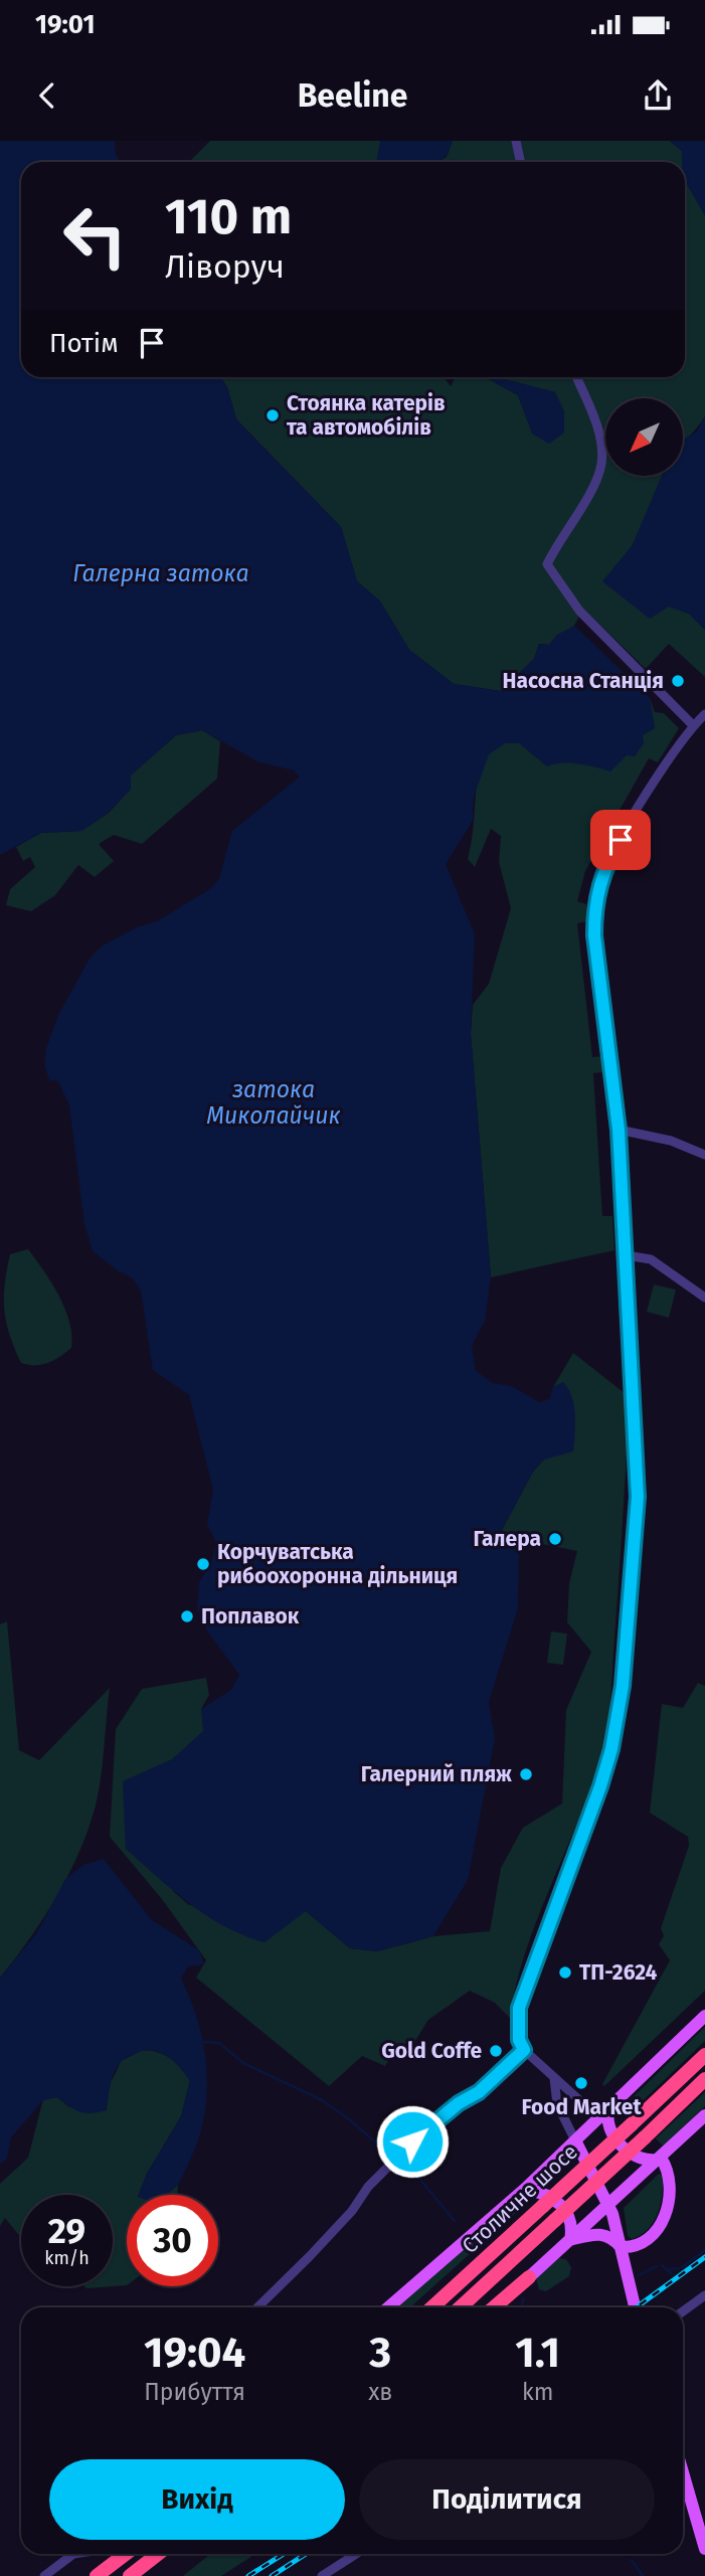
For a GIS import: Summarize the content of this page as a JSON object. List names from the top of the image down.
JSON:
{
  "streets": {
    "highway": ["Столичне шосе"]
  },
  "water": ["Галерна затока", "затока Миколайчик"],
  "places": [
    "Стоянка катерів та автомобілів",
    "Насосна Станція",
    "Галера",
    "Корчуватська рибоохоронна дільниця",
    "Поплавок",
    "Галерний пляж",
    "ТП-2624",
    "Gold Coffe",
    "Food Market"
  ],
  "north": "bottom left",
  "page": {
    "status": "19:01",
    "header": "Beeline",
    "turn": ["110 m", "Ліворуч"],
    "then": "Потім",
    "speed": "29 km/h",
    "limit": "30",
    "eta": [
      "19:04",
      "Прибуття",
      "3",
      "хв",
      "1.1",
      "km"
    ],
    "buttons": ["Вихід", "Поділитися"]
  }
}
